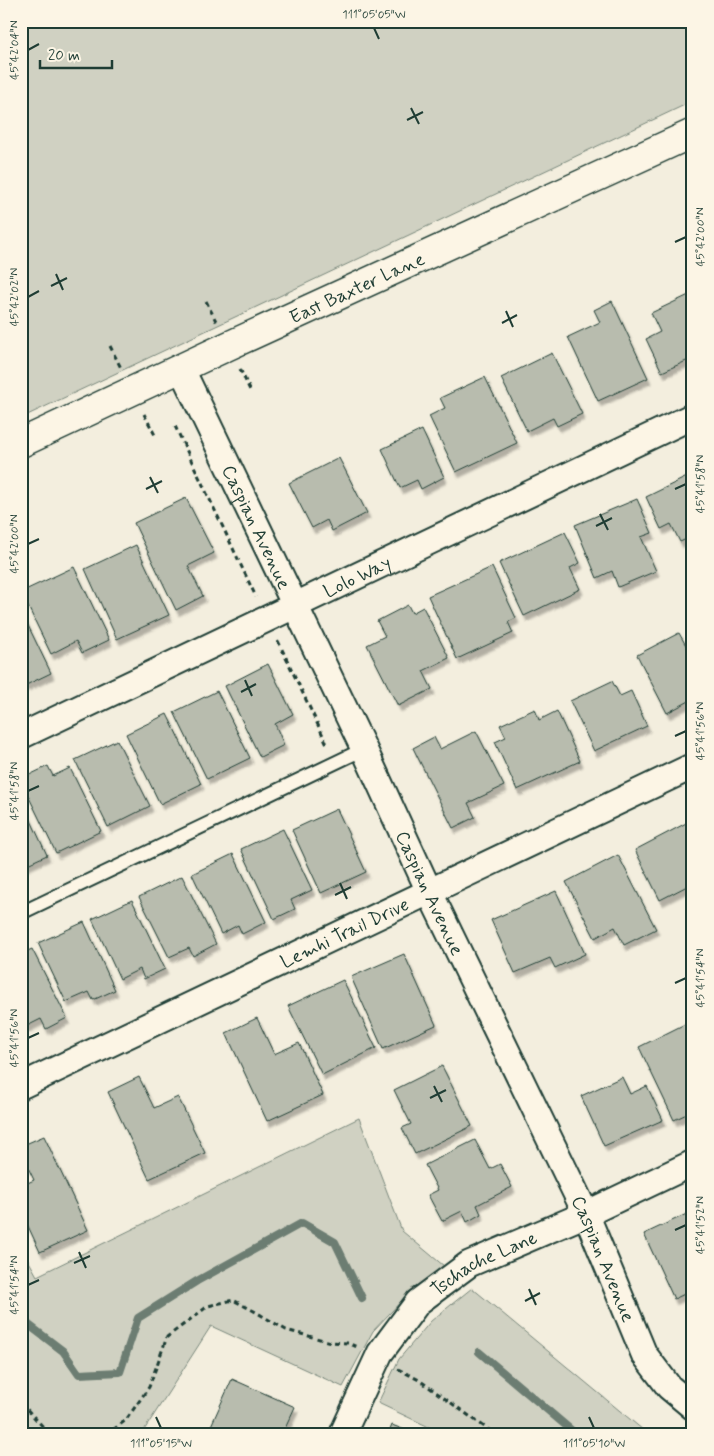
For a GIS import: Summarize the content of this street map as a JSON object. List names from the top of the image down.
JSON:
{
  "streets": {
    "main road": ["East Baxter Lane"],
    "street": [
      "Caspian Avenue",
      "Lolo Way",
      "Lemhi Trail Drive",
      "Tschache Lane"
    ]
  },
  "crossings": [
    ["East Baxter Lane", "Caspian Avenue"],
    ["Caspian Avenue", "Lolo Way"],
    ["Caspian Avenue", "Lemhi Trail Drive"],
    ["Caspian Avenue", "Tschache Lane"]
  ],
  "scale_bar": "20 m",
  "coordinates": [
    "111°05'05\"W",
    "45°42'04\"N",
    "45°42'00\"N",
    "45°42'02\"N",
    "45°41'58\"N",
    "45°41'56\"N",
    "45°41'54\"N",
    "45°41'52\"N",
    "111°05'15\"W",
    "111°05'10\"W"
  ]
}
